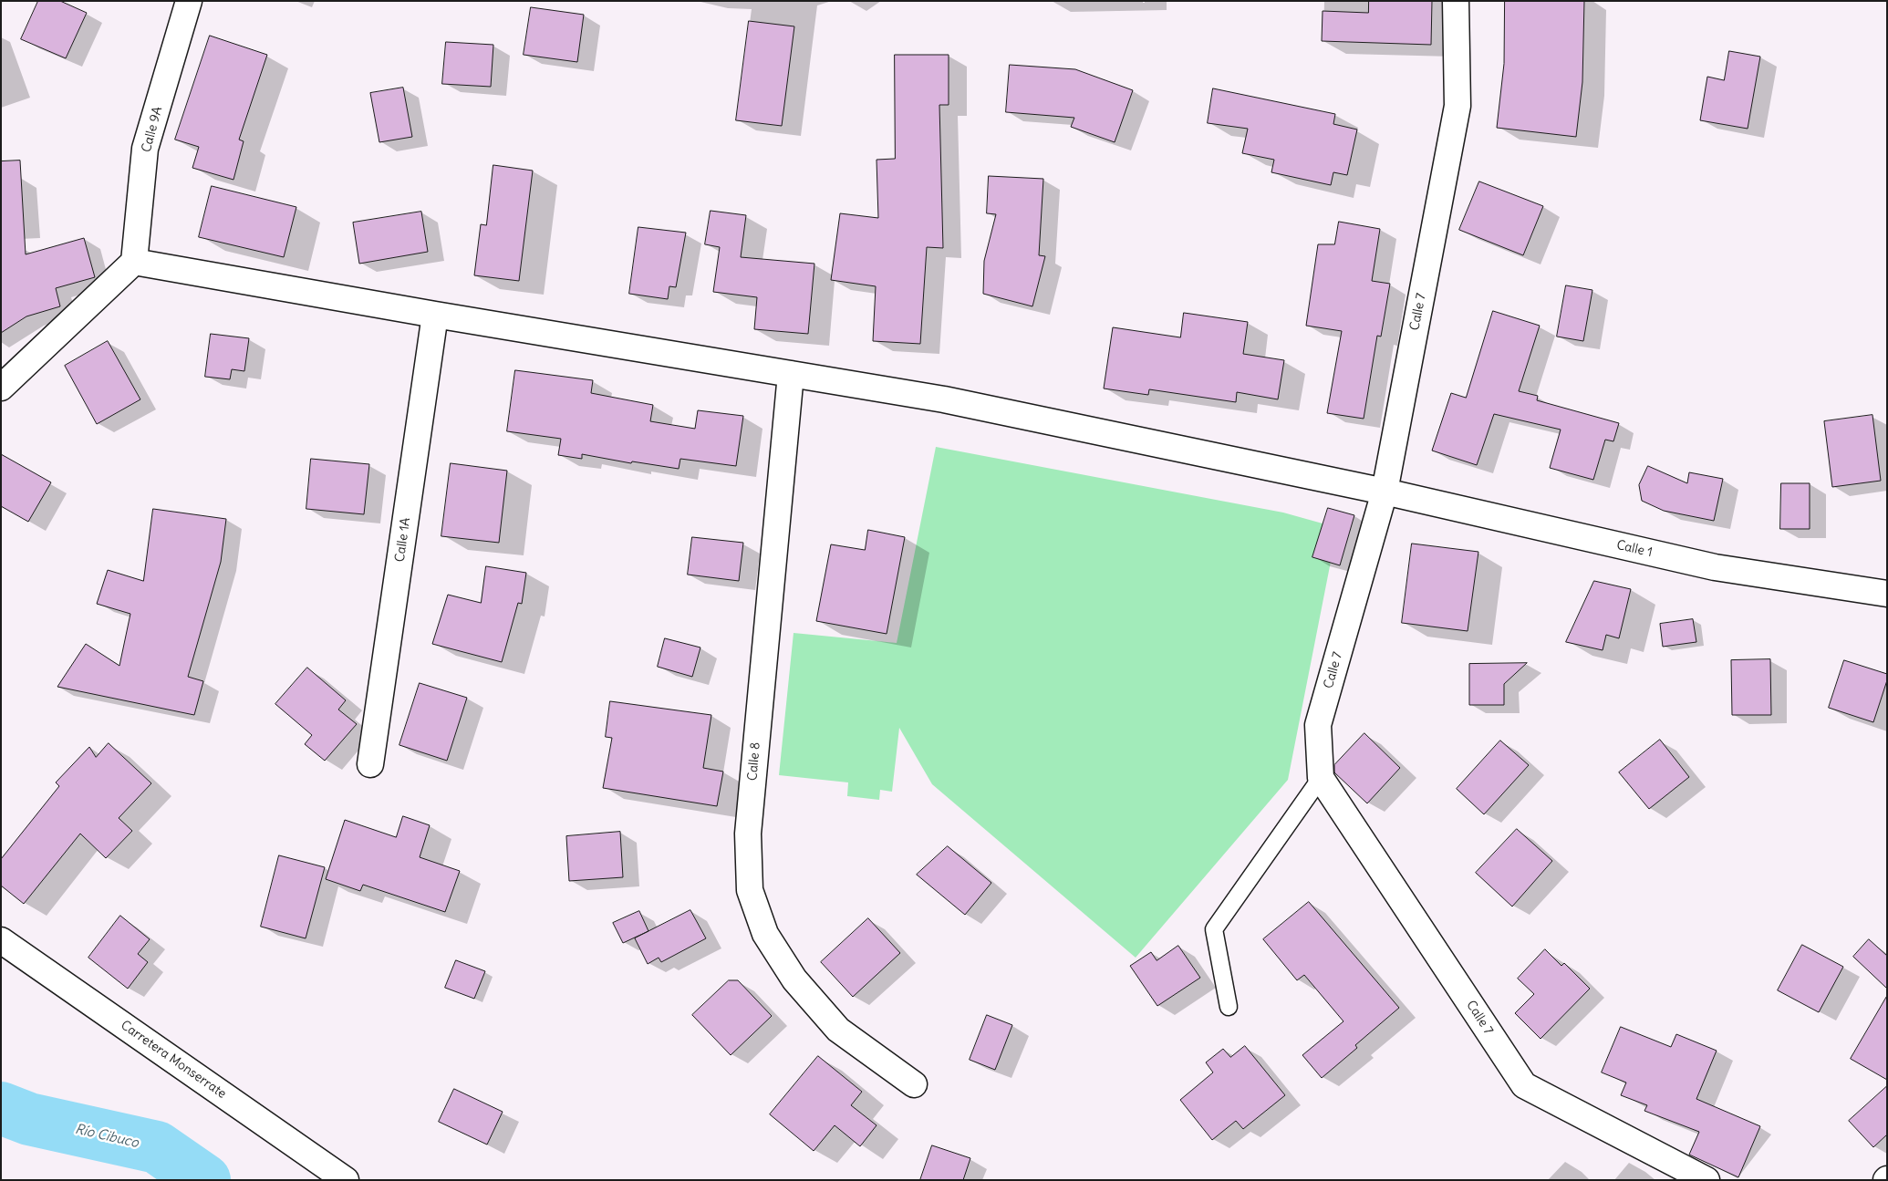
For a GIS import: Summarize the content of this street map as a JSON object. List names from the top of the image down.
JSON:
{
  "streets": {
    "street": [
      "Calle 9A",
      "Calle 7",
      "Calle 1A",
      "Calle 1",
      "Calle 8",
      "Carretera Monserrate"
    ]
  },
  "crossings": [
    ["Calle 9A", "Calle 1"],
    ["Calle 7", "Calle 1"],
    ["Calle 1A", "Calle 1"],
    ["Calle 1", "Calle 8"]
  ],
  "water": ["Río Cibuco"]
}
